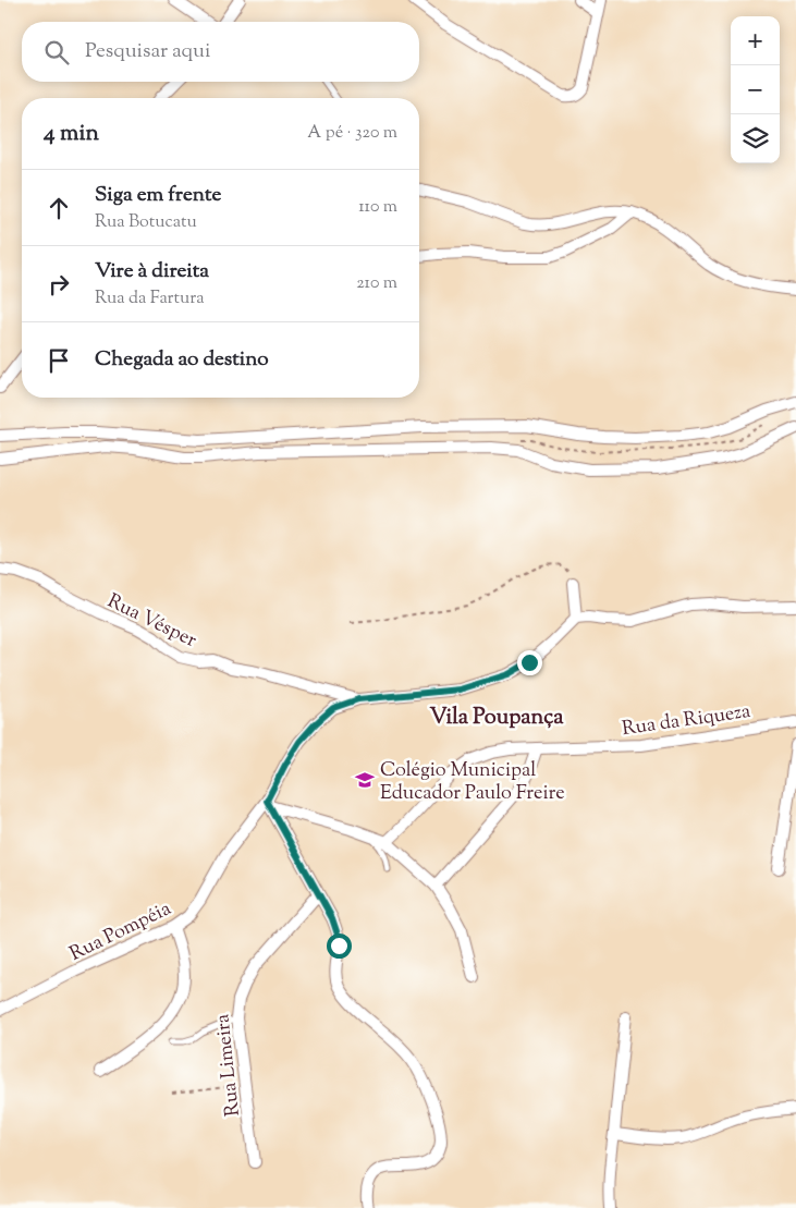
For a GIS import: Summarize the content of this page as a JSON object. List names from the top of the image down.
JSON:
{
  "streets": {
    "street": [
      "Rua Vésper",
      "Rua da Riqueza",
      "Rua Pompéia",
      "Rua Limeira"
    ]
  },
  "crossings": [
    ["Rua Vésper", "Rua Pompéia"]
  ],
  "districts": ["Vila Poupança"],
  "places": {
    "school or university": ["Colégio Municipal Educador Paulo Freire"]
  },
  "page": {
    "map_buttons": ["+", "−"],
    "search": "Pesquisar aqui",
    "heading": ["4 min", "A pé · 320 m"],
    "list": [
      ["Siga em frente", "Rua Botucatu", "110 m"],
      ["Vire à direita", "Rua da Fartura", "210 m"],
      "Chegada ao destino"
    ]
  }
}
